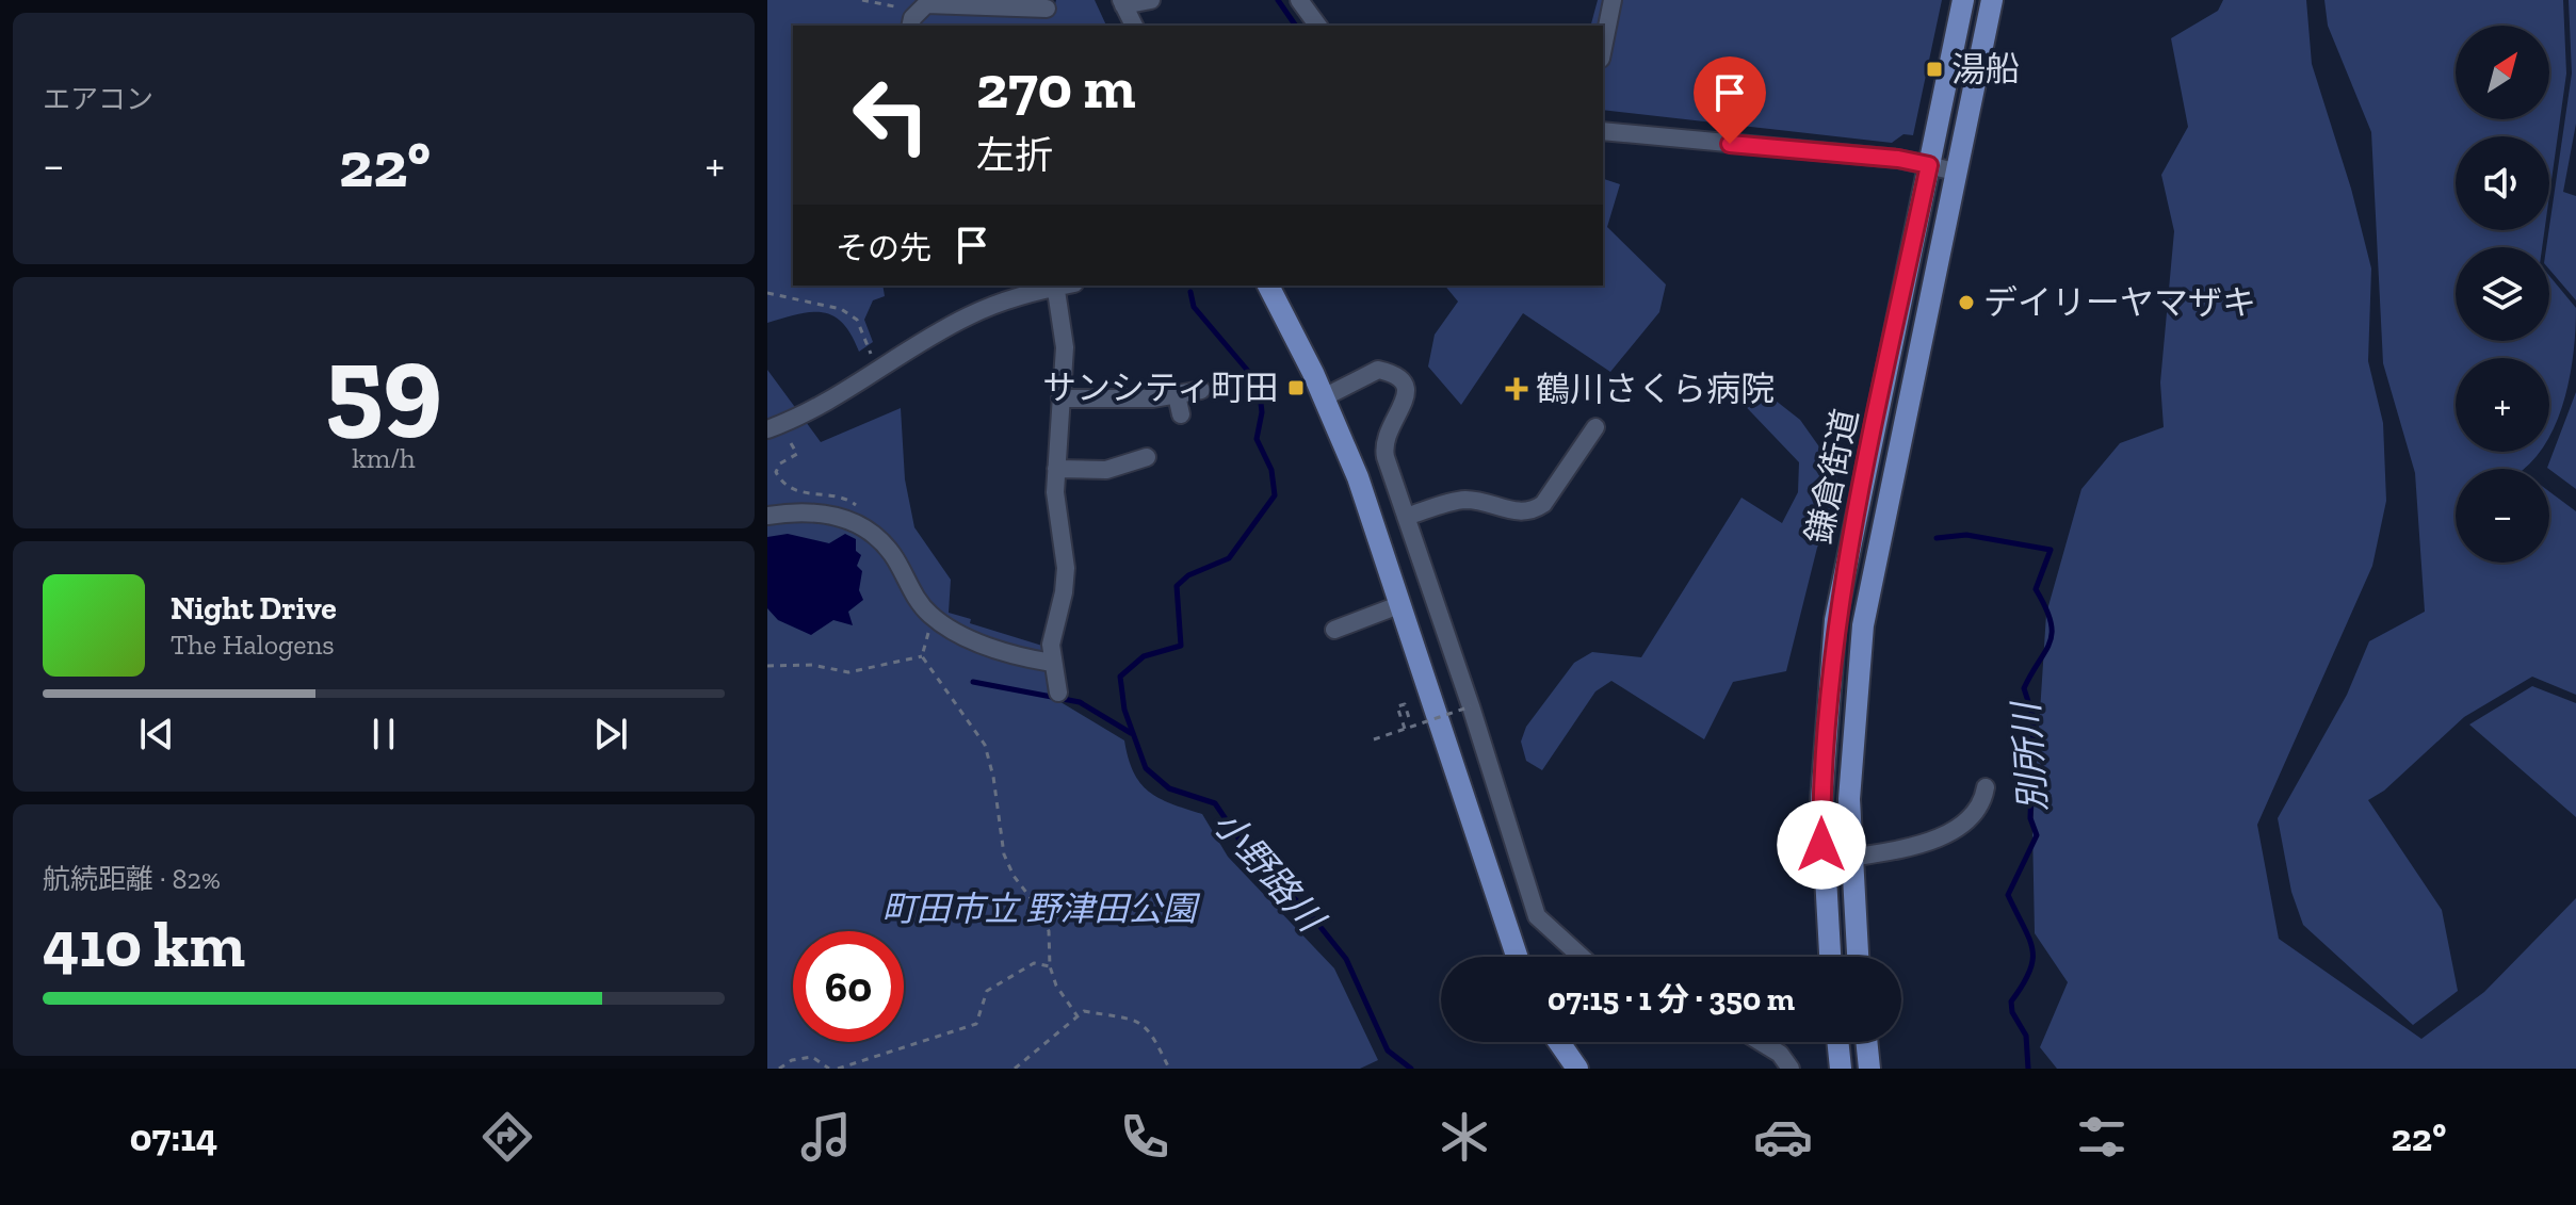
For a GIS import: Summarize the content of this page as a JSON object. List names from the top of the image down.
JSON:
{
  "streets": {
    "main road": ["鎌倉街道"]
  },
  "water": ["別所川", "小野路川"],
  "parks": ["町田市立 野津田公園"],
  "places": {
    "transit": ["湯船", "サンシティ町田"],
    "other": ["デイリーヤマザキ"],
    "health": ["鶴川さくら病院"]
  },
  "north": "top right",
  "page": {
    "tile": [
      "エアコン",
      ["59", "km/h"],
      ["航続距離 · 82%", "410 km"]
    ],
    "map_buttons": ["+", "−"],
    "turn": ["270 m", "左折"],
    "heat": ["−", "22°", "+"],
    "then": "その先",
    "song": ["Night Drive", "The Halogens"],
    "limit": "60",
    "trip": "07:15 · 1 分 · 350 m",
    "tabs": ["07:14", "22°"]
  }
}
